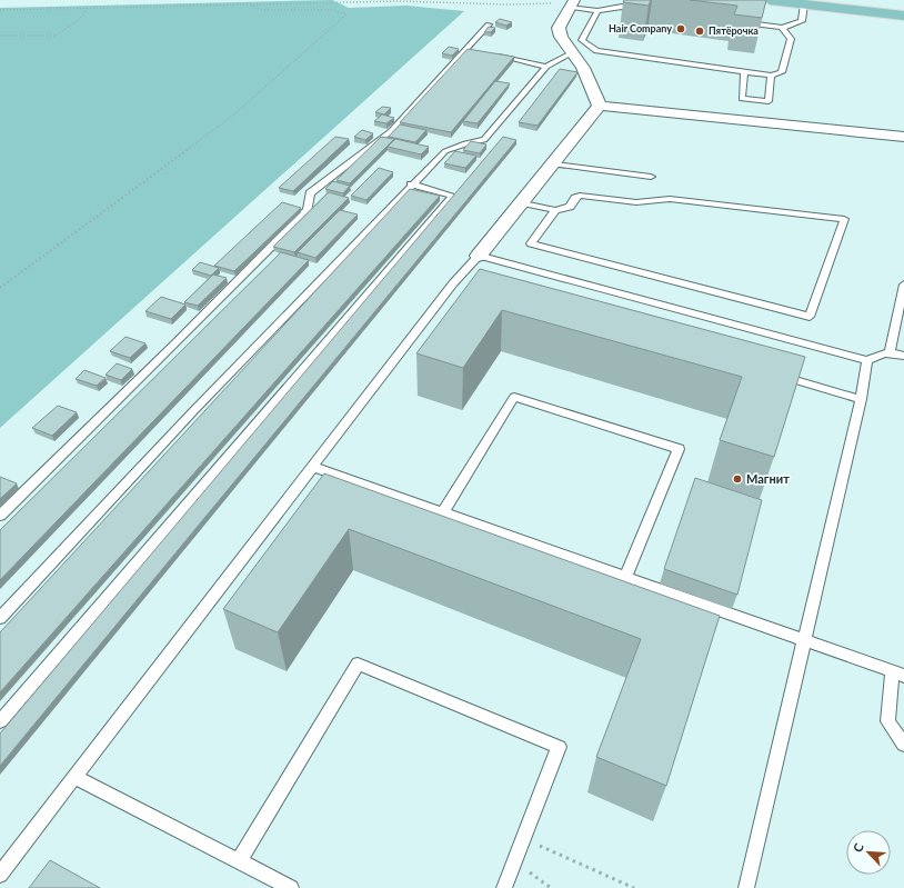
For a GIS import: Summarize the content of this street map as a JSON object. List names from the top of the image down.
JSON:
{
  "places": ["Hair Company", "Пятёрочка", "Магнит"],
  "north": "top left"
}
